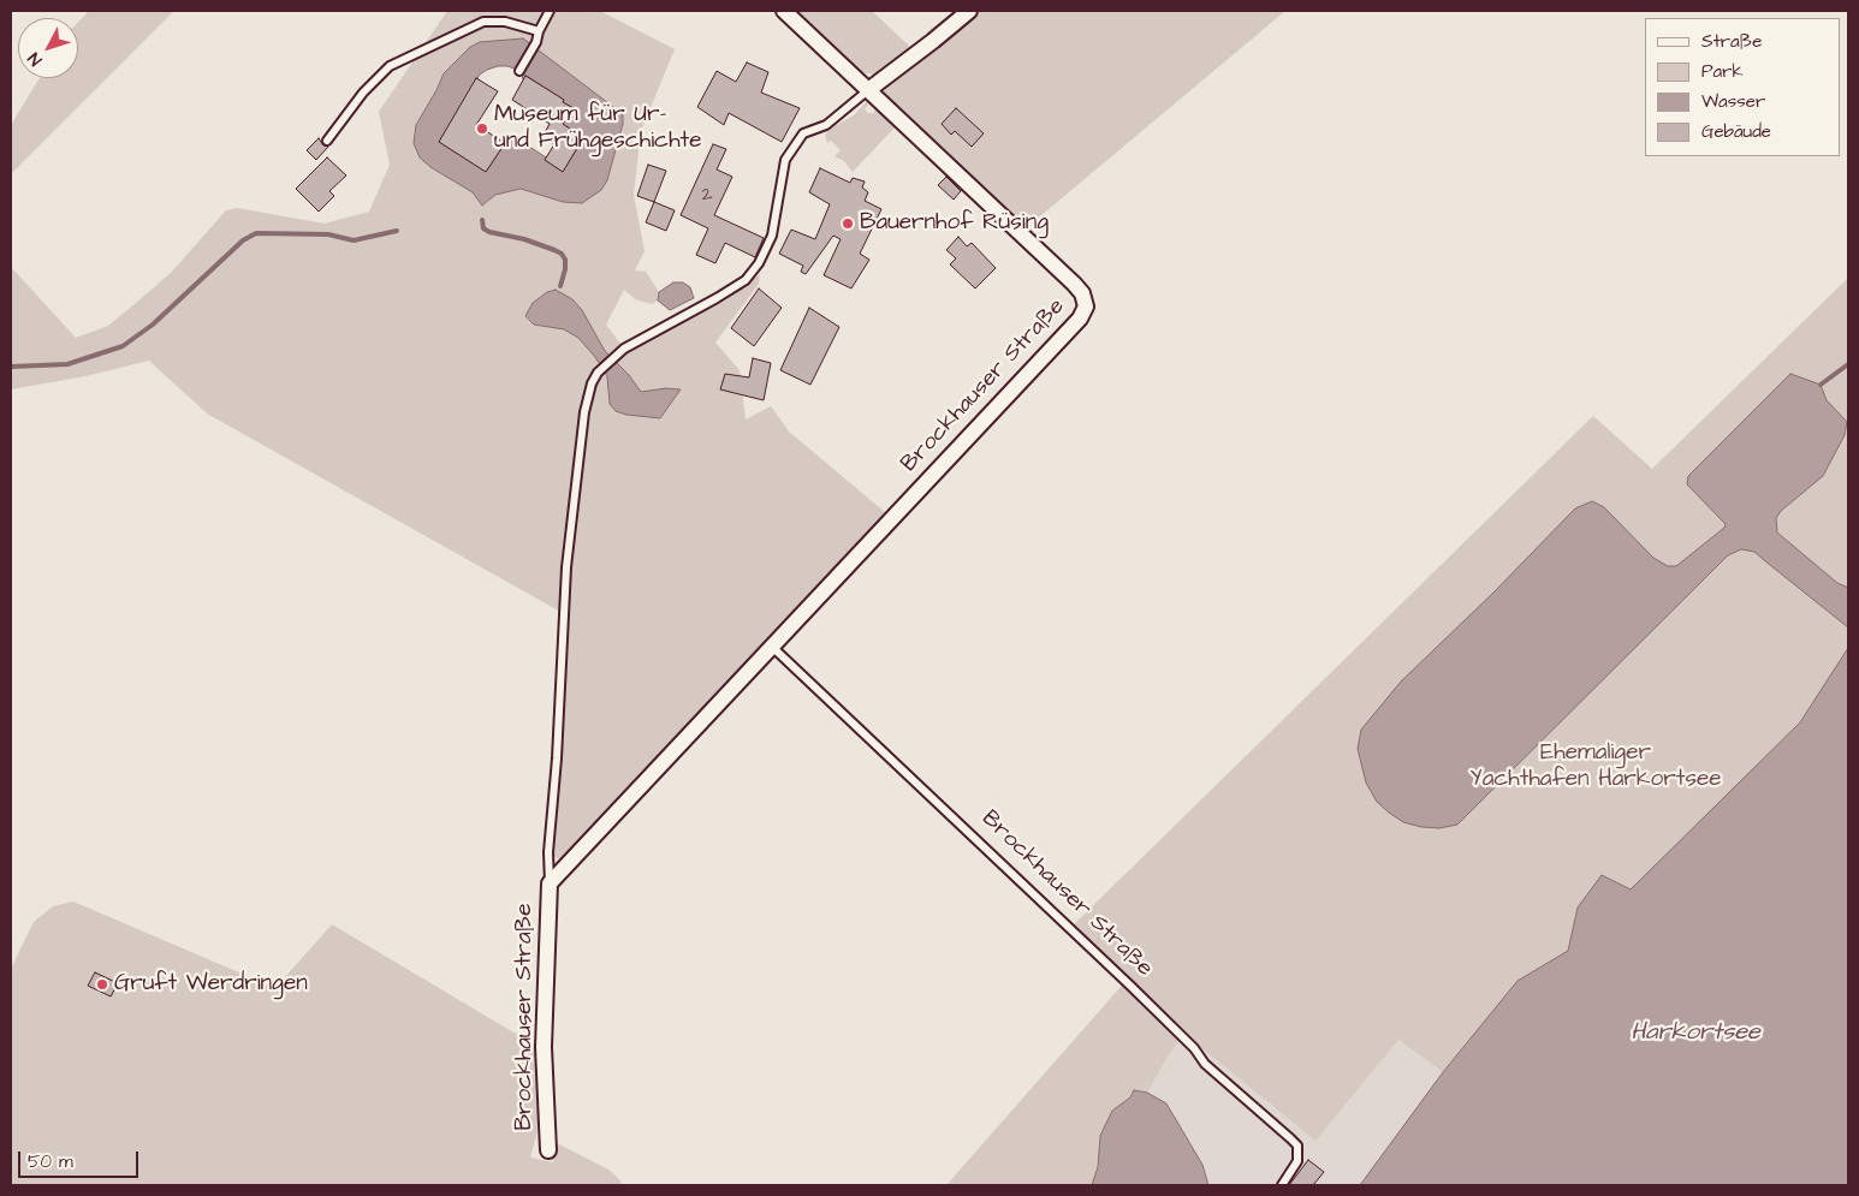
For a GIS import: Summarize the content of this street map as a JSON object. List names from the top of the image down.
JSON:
{
  "streets": {
    "street": ["Brockhauser Straße"]
  },
  "water": ["Harkortsee"],
  "parks": ["Ehemaliger Yachthafen Harkortsee"],
  "places": ["Museum für Ur- und Frühgeschichte", "Bauernhof Rüsing", "Gruft Werdringen"],
  "house_numbers": ["2"],
  "legend": [
    "Straße",
    "Park",
    "Wasser",
    "Gebäude"
  ],
  "scale_bar": "50 m",
  "north": "bottom left"
}
